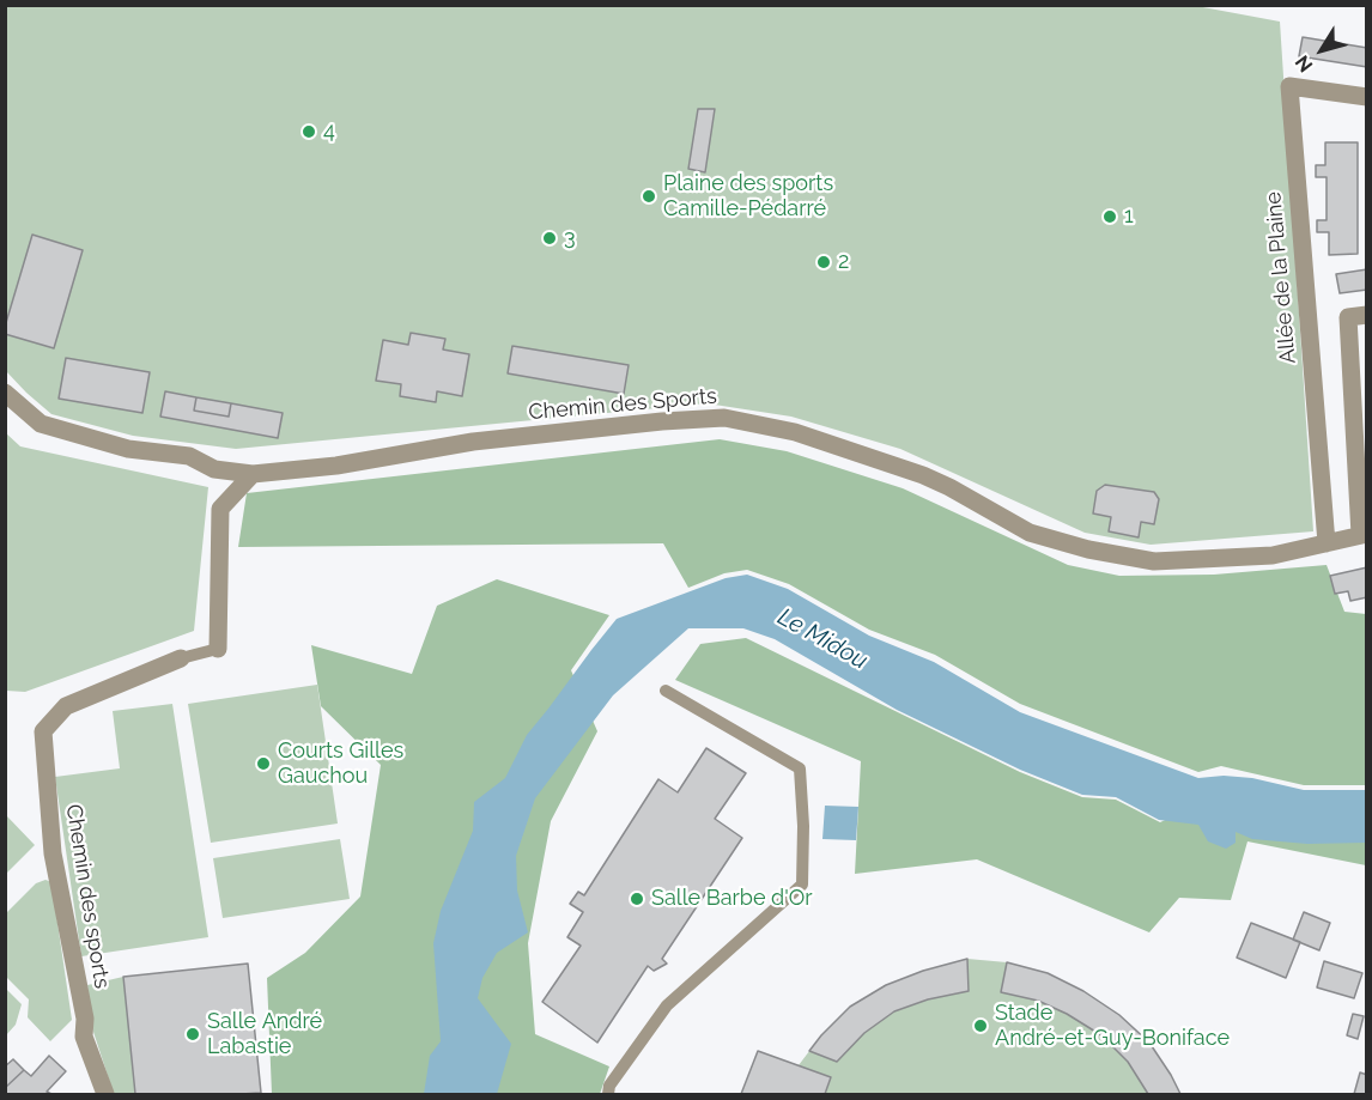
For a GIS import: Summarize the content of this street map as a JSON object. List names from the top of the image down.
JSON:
{
  "streets": {
    "street": ["Allée de la Plaine", "Chemin des Sports", "Chemin des sports"]
  },
  "crossings": [
    ["Allée de la Plaine", "Chemin des Sports"]
  ],
  "water": ["Le Midou"],
  "places": [
    "4",
    "Plaine des sports Camille-Pédarré",
    "1",
    "3",
    "2",
    "Courts Gilles Gauchou",
    "Salle Barbe d'Or",
    "Stade André-et-Guy-Boniface",
    "Salle André Labastie"
  ],
  "north": "bottom left"
}
